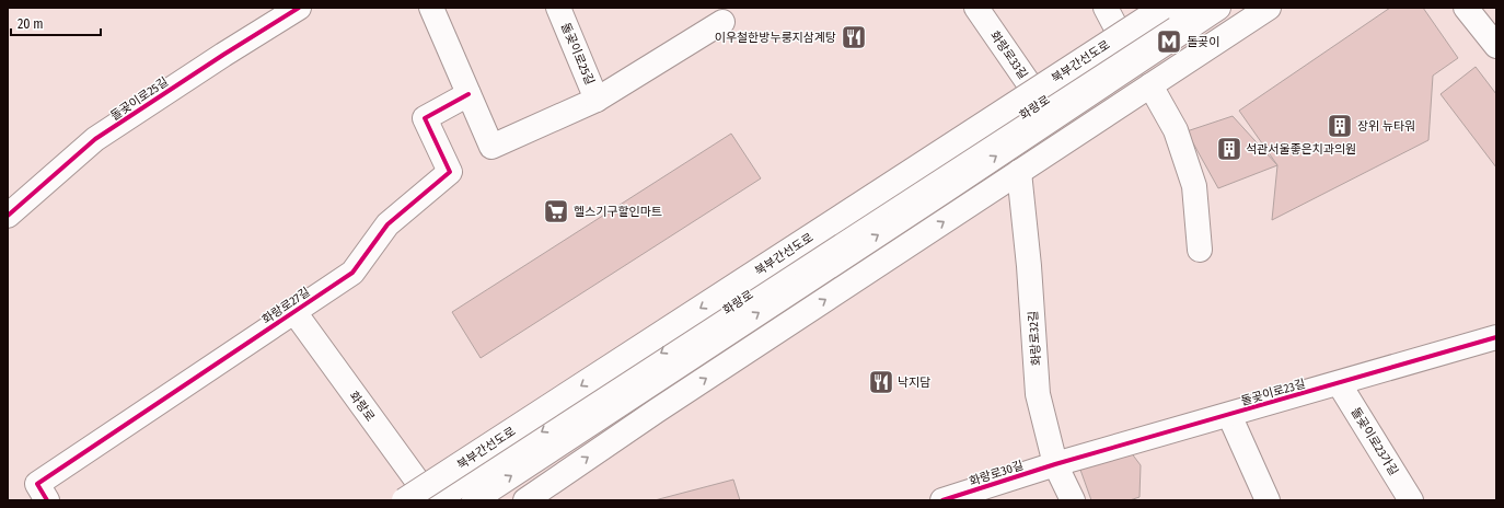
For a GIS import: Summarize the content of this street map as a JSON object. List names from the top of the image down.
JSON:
{
  "streets": {
    "main road": [
      "돌곶이로25길",
      "화랑로33길",
      "북부간선도로",
      "화랑로",
      "화랑로27길",
      "화랑로32길",
      "돌곶이로23길",
      "돌곶이로23가길",
      "화랑로30길"
    ]
  },
  "crossings": [
    ["화랑로33길", "화랑로"],
    ["화랑로", "화랑로27길"],
    ["화랑로32길", "돌곶이로23길"],
    ["화랑로32길", "화랑로30길"],
    ["돌곶이로23길", "돌곶이로23가길"],
    ["돌곶이로23길", "화랑로30길"]
  ],
  "places": {
    "restaurant": ["이우철한방누룽지삼계탕", "낙지담"],
    "metro station": ["돌곶이"],
    "building": ["장위 뉴타워", "석관서울좋은치과의원"],
    "supermarket": ["헬스기구할인마트"]
  },
  "scale_bar": "20 m"
}
